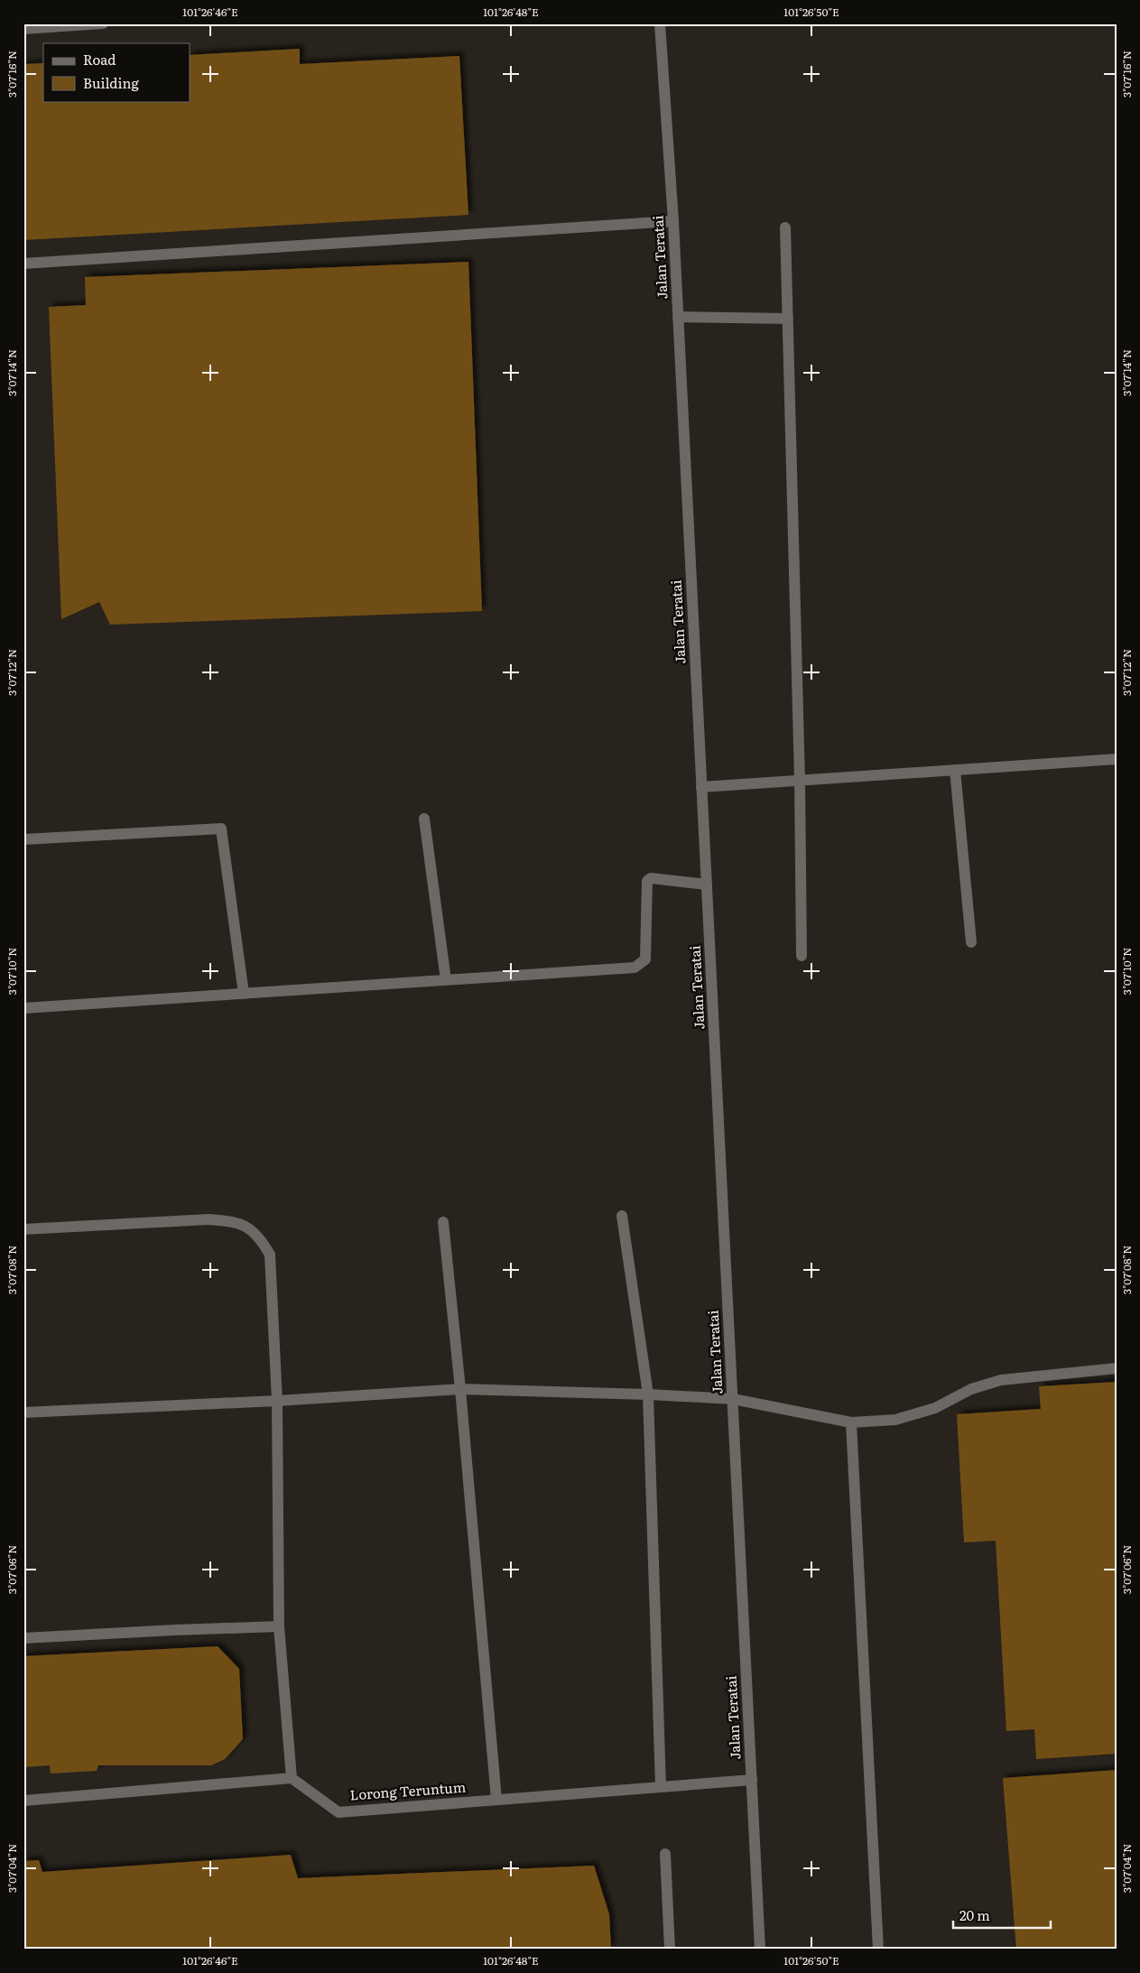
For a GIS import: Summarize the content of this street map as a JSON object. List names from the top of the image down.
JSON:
{
  "streets": {
    "street": ["Jalan Teratai", "Lorong Teruntum"]
  },
  "crossings": [
    ["Jalan Teratai", "Lorong Teruntum"]
  ],
  "legend": ["Road", "Building"],
  "scale_bar": "20 m",
  "coordinates": [
    "101°26'46\"E",
    "101°26'48\"E",
    "101°26'50\"E",
    "3°07'16\"N",
    "3°07'14\"N",
    "3°07'12\"N",
    "3°07'10\"N",
    "3°07'08\"N",
    "3°07'06\"N",
    "3°07'04\"N"
  ]
}
